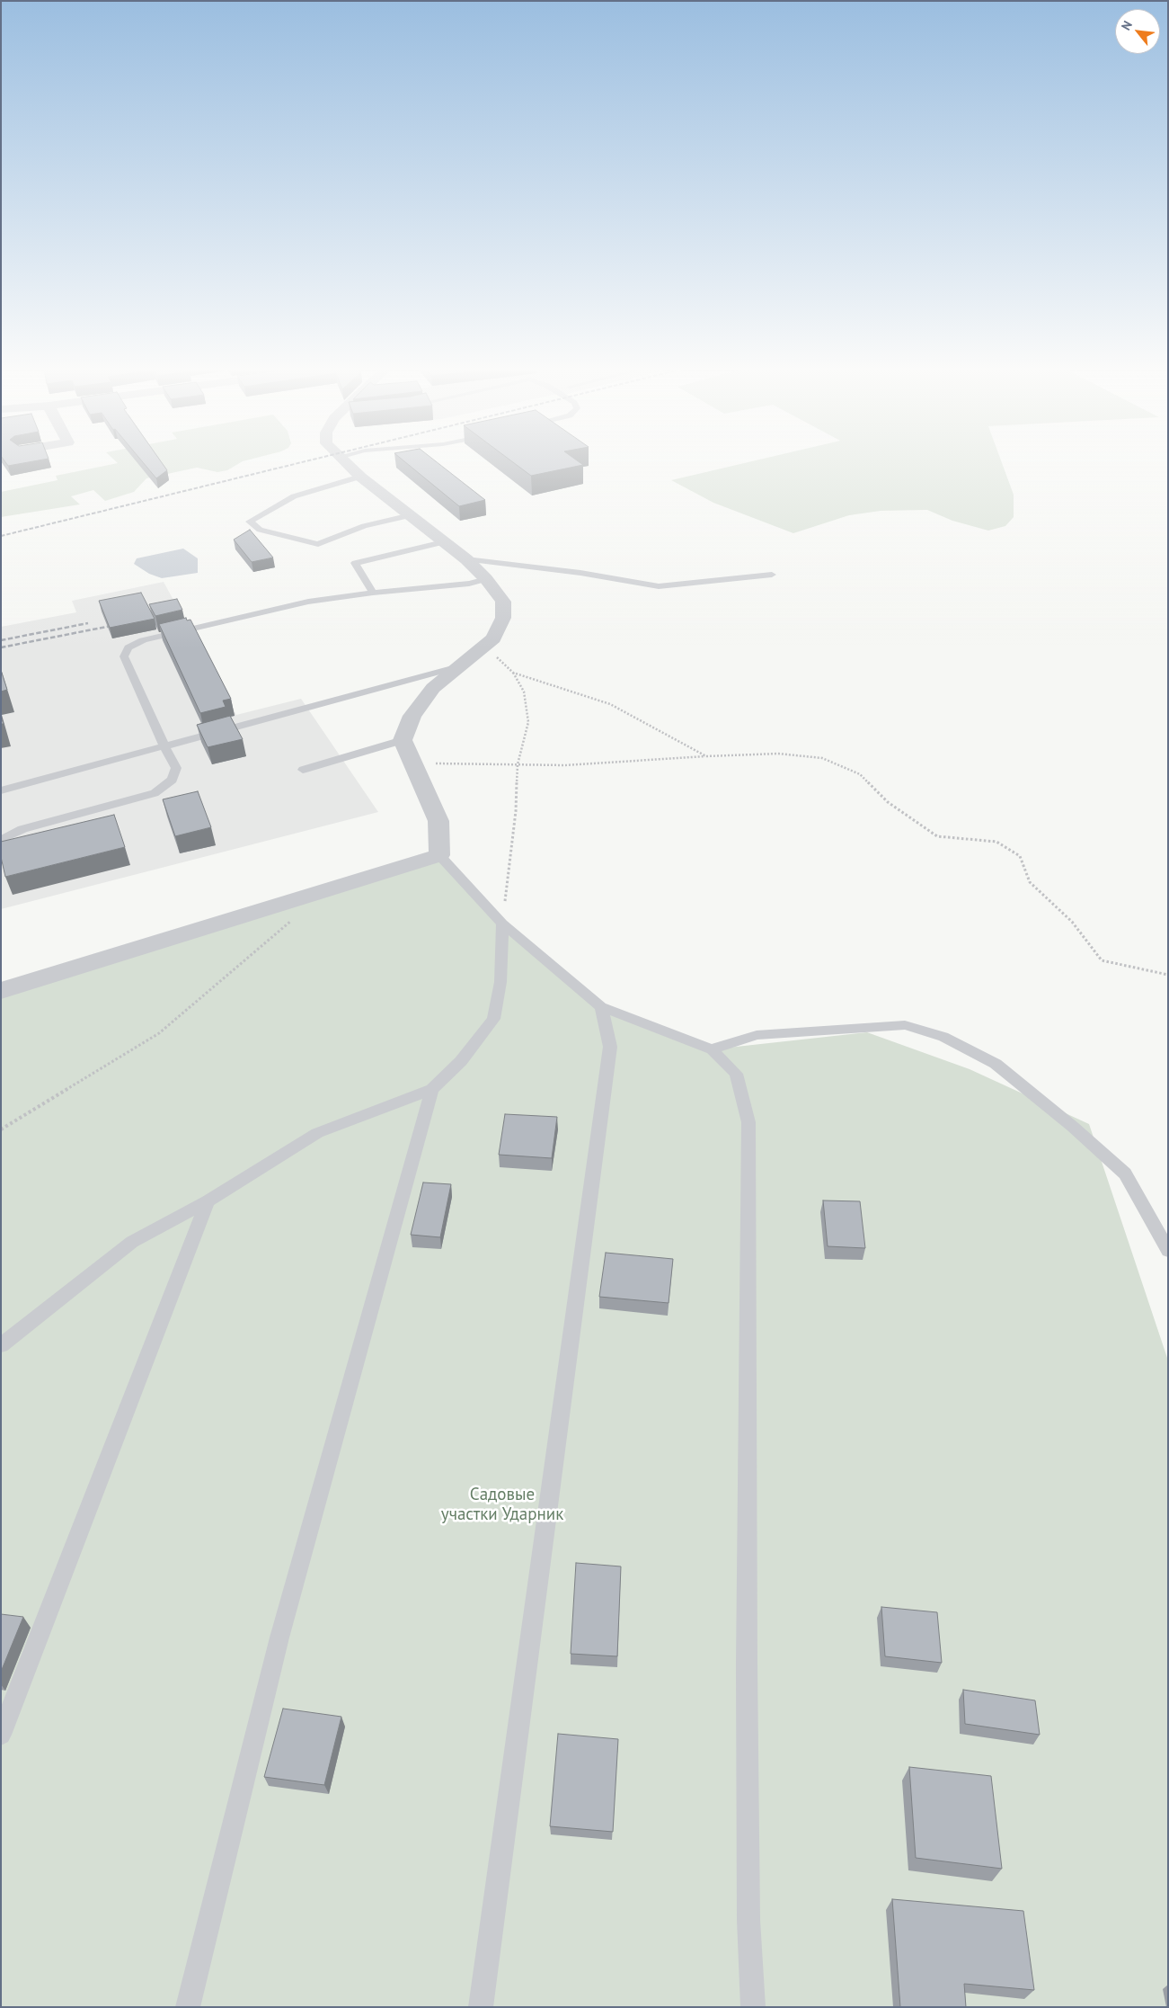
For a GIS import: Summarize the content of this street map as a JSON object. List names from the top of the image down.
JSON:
{
  "parks": ["Садовые участки Ударник"],
  "north": "top left"
}
